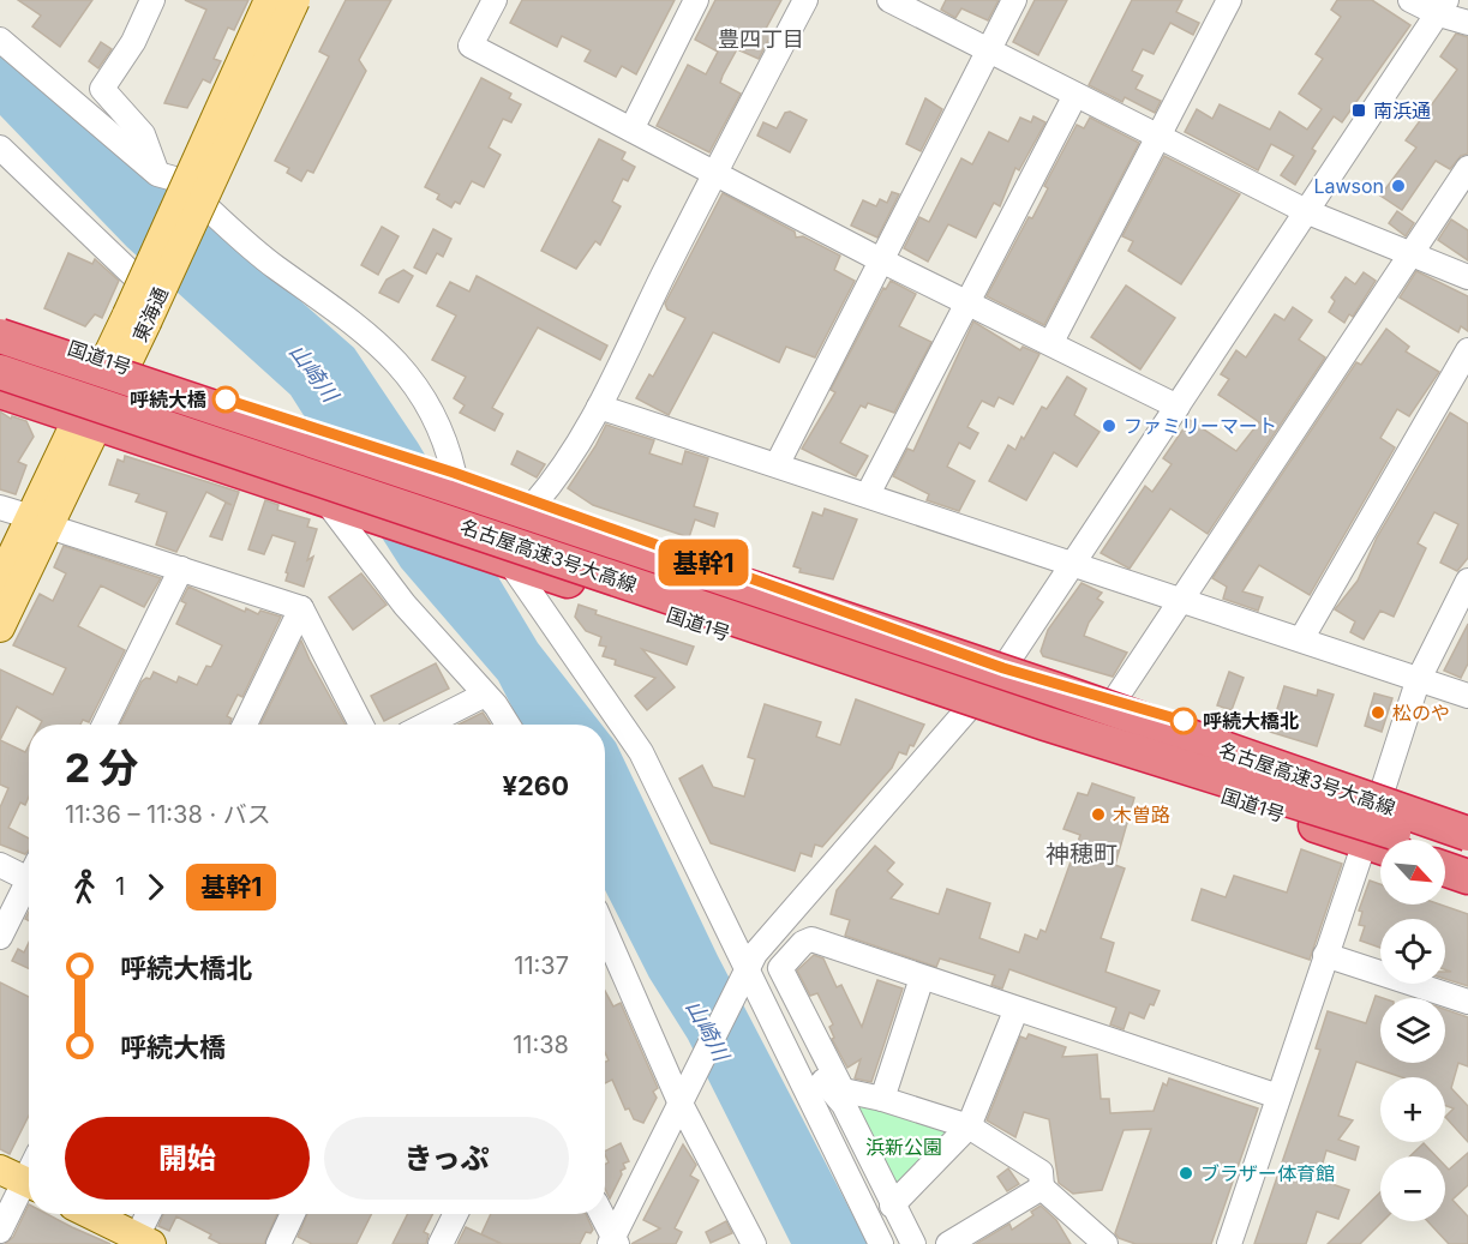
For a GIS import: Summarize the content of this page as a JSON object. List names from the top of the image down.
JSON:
{
  "streets": {
    "highway": ["国道1号", "名古屋高速3号大高線"],
    "main road": ["東海通"]
  },
  "crossings": [
    ["東海通", "国道1号"]
  ],
  "districts": ["豊四丁目", "神穂町"],
  "water": ["山崎川"],
  "parks": ["浜新公園"],
  "places": {
    "transit": ["南浜通"],
    "other": [
      "Lawson",
      "呼続大橋",
      "ファミリーマート",
      "松のや",
      "呼続大橋北",
      "木曽路",
      "ブラザー体育館"
    ]
  },
  "lines": ["bus line 基幹1"],
  "north": "bottom right",
  "page": {
    "on_map": "基幹1",
    "heading": ["2 分", "11:36 – 11:38 · バス", "¥260"],
    "map_buttons": ["+", "−"],
    "legs": ["1", "基幹1"],
    "list": [
      {
        "name": "呼続大橋北",
        "value": "11:37"
      },
      {
        "name": "呼続大橋",
        "value": "11:38"
      }
    ],
    "buttons": ["開始", "きっぷ"]
  }
}
